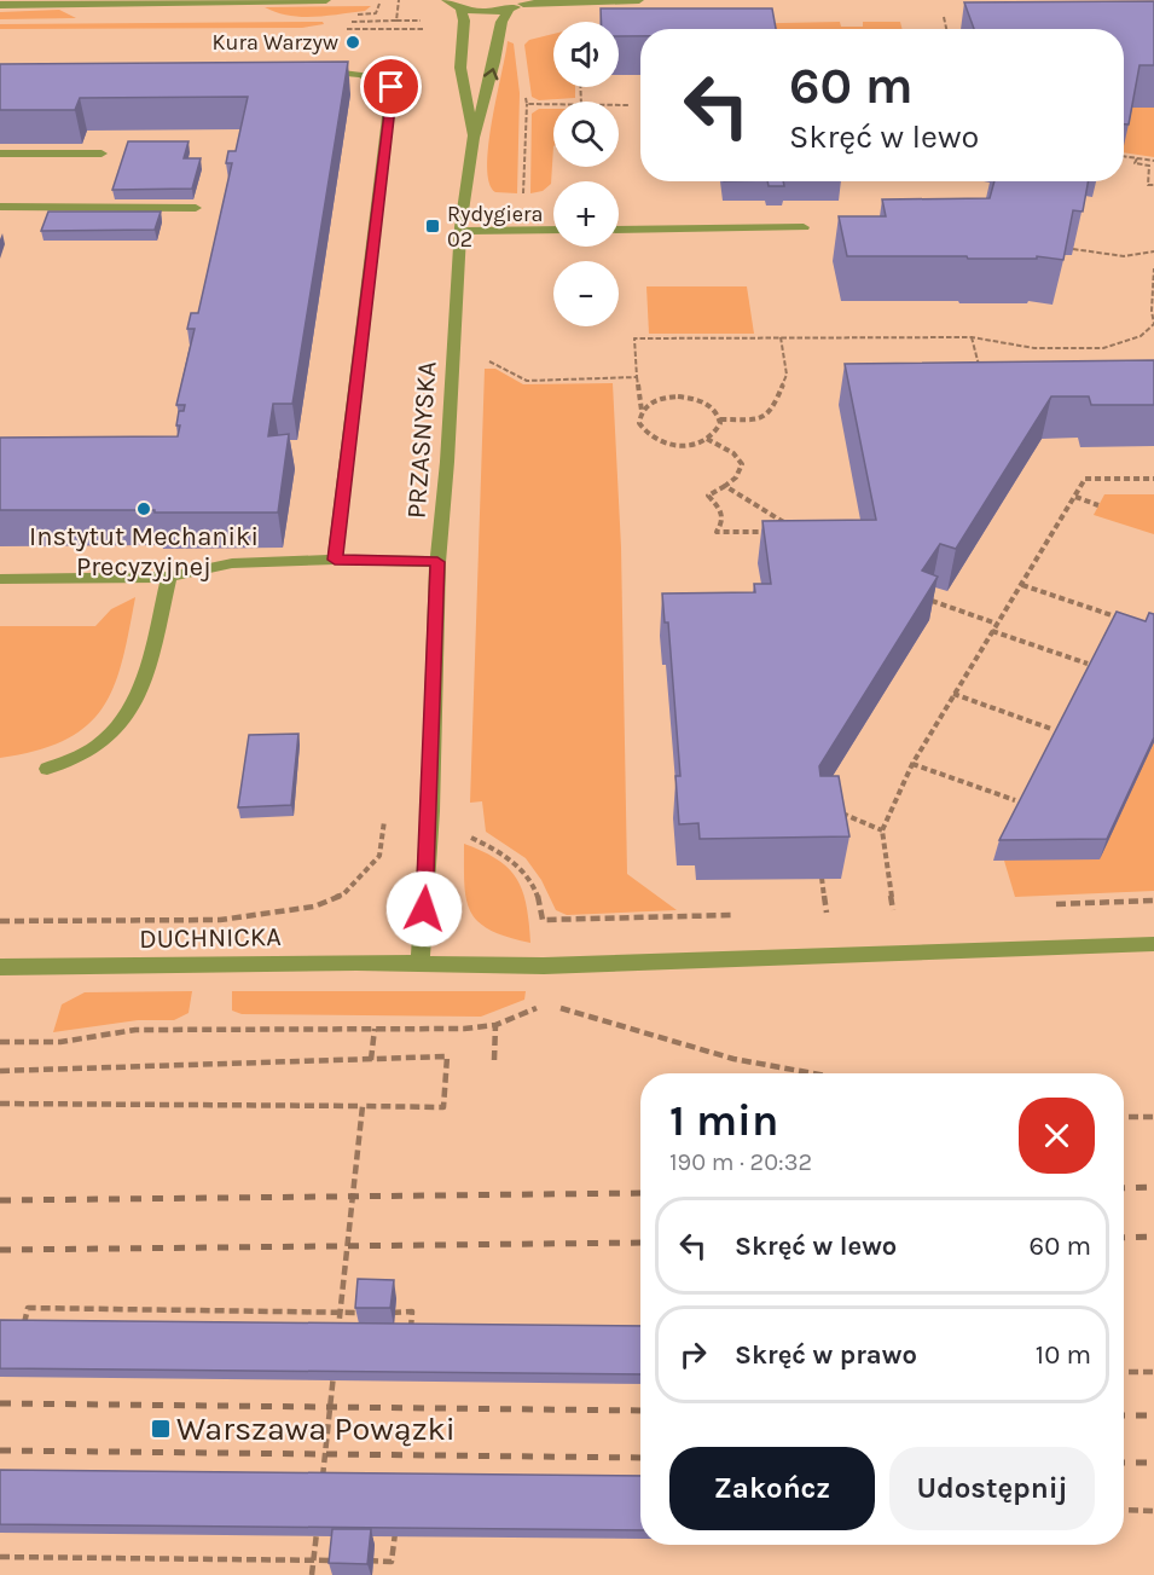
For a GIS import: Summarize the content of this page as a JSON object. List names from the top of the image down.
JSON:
{
  "streets": {
    "street": ["PRZASNYSKA", "DUCHNICKA"]
  },
  "crossings": [
    ["PRZASNYSKA", "DUCHNICKA"]
  ],
  "places": {
    "other": ["Kura Warzyw", "Instytut Mechaniki Precyzyjnej"],
    "transit": ["Rydygiera 02", "Warszawa Powązki"]
  },
  "page": {
    "map_buttons": ["+", "−"],
    "turn": ["60 m", "Skręć w lewo"],
    "heading": ["1 min", "190 m · 20:32"],
    "list": [
      {
        "name": "Skręć w lewo",
        "value": "60 m"
      },
      {
        "name": "Skręć w prawo",
        "value": "10 m"
      }
    ],
    "buttons": ["Zakończ", "Udostępnij"]
  }
}
